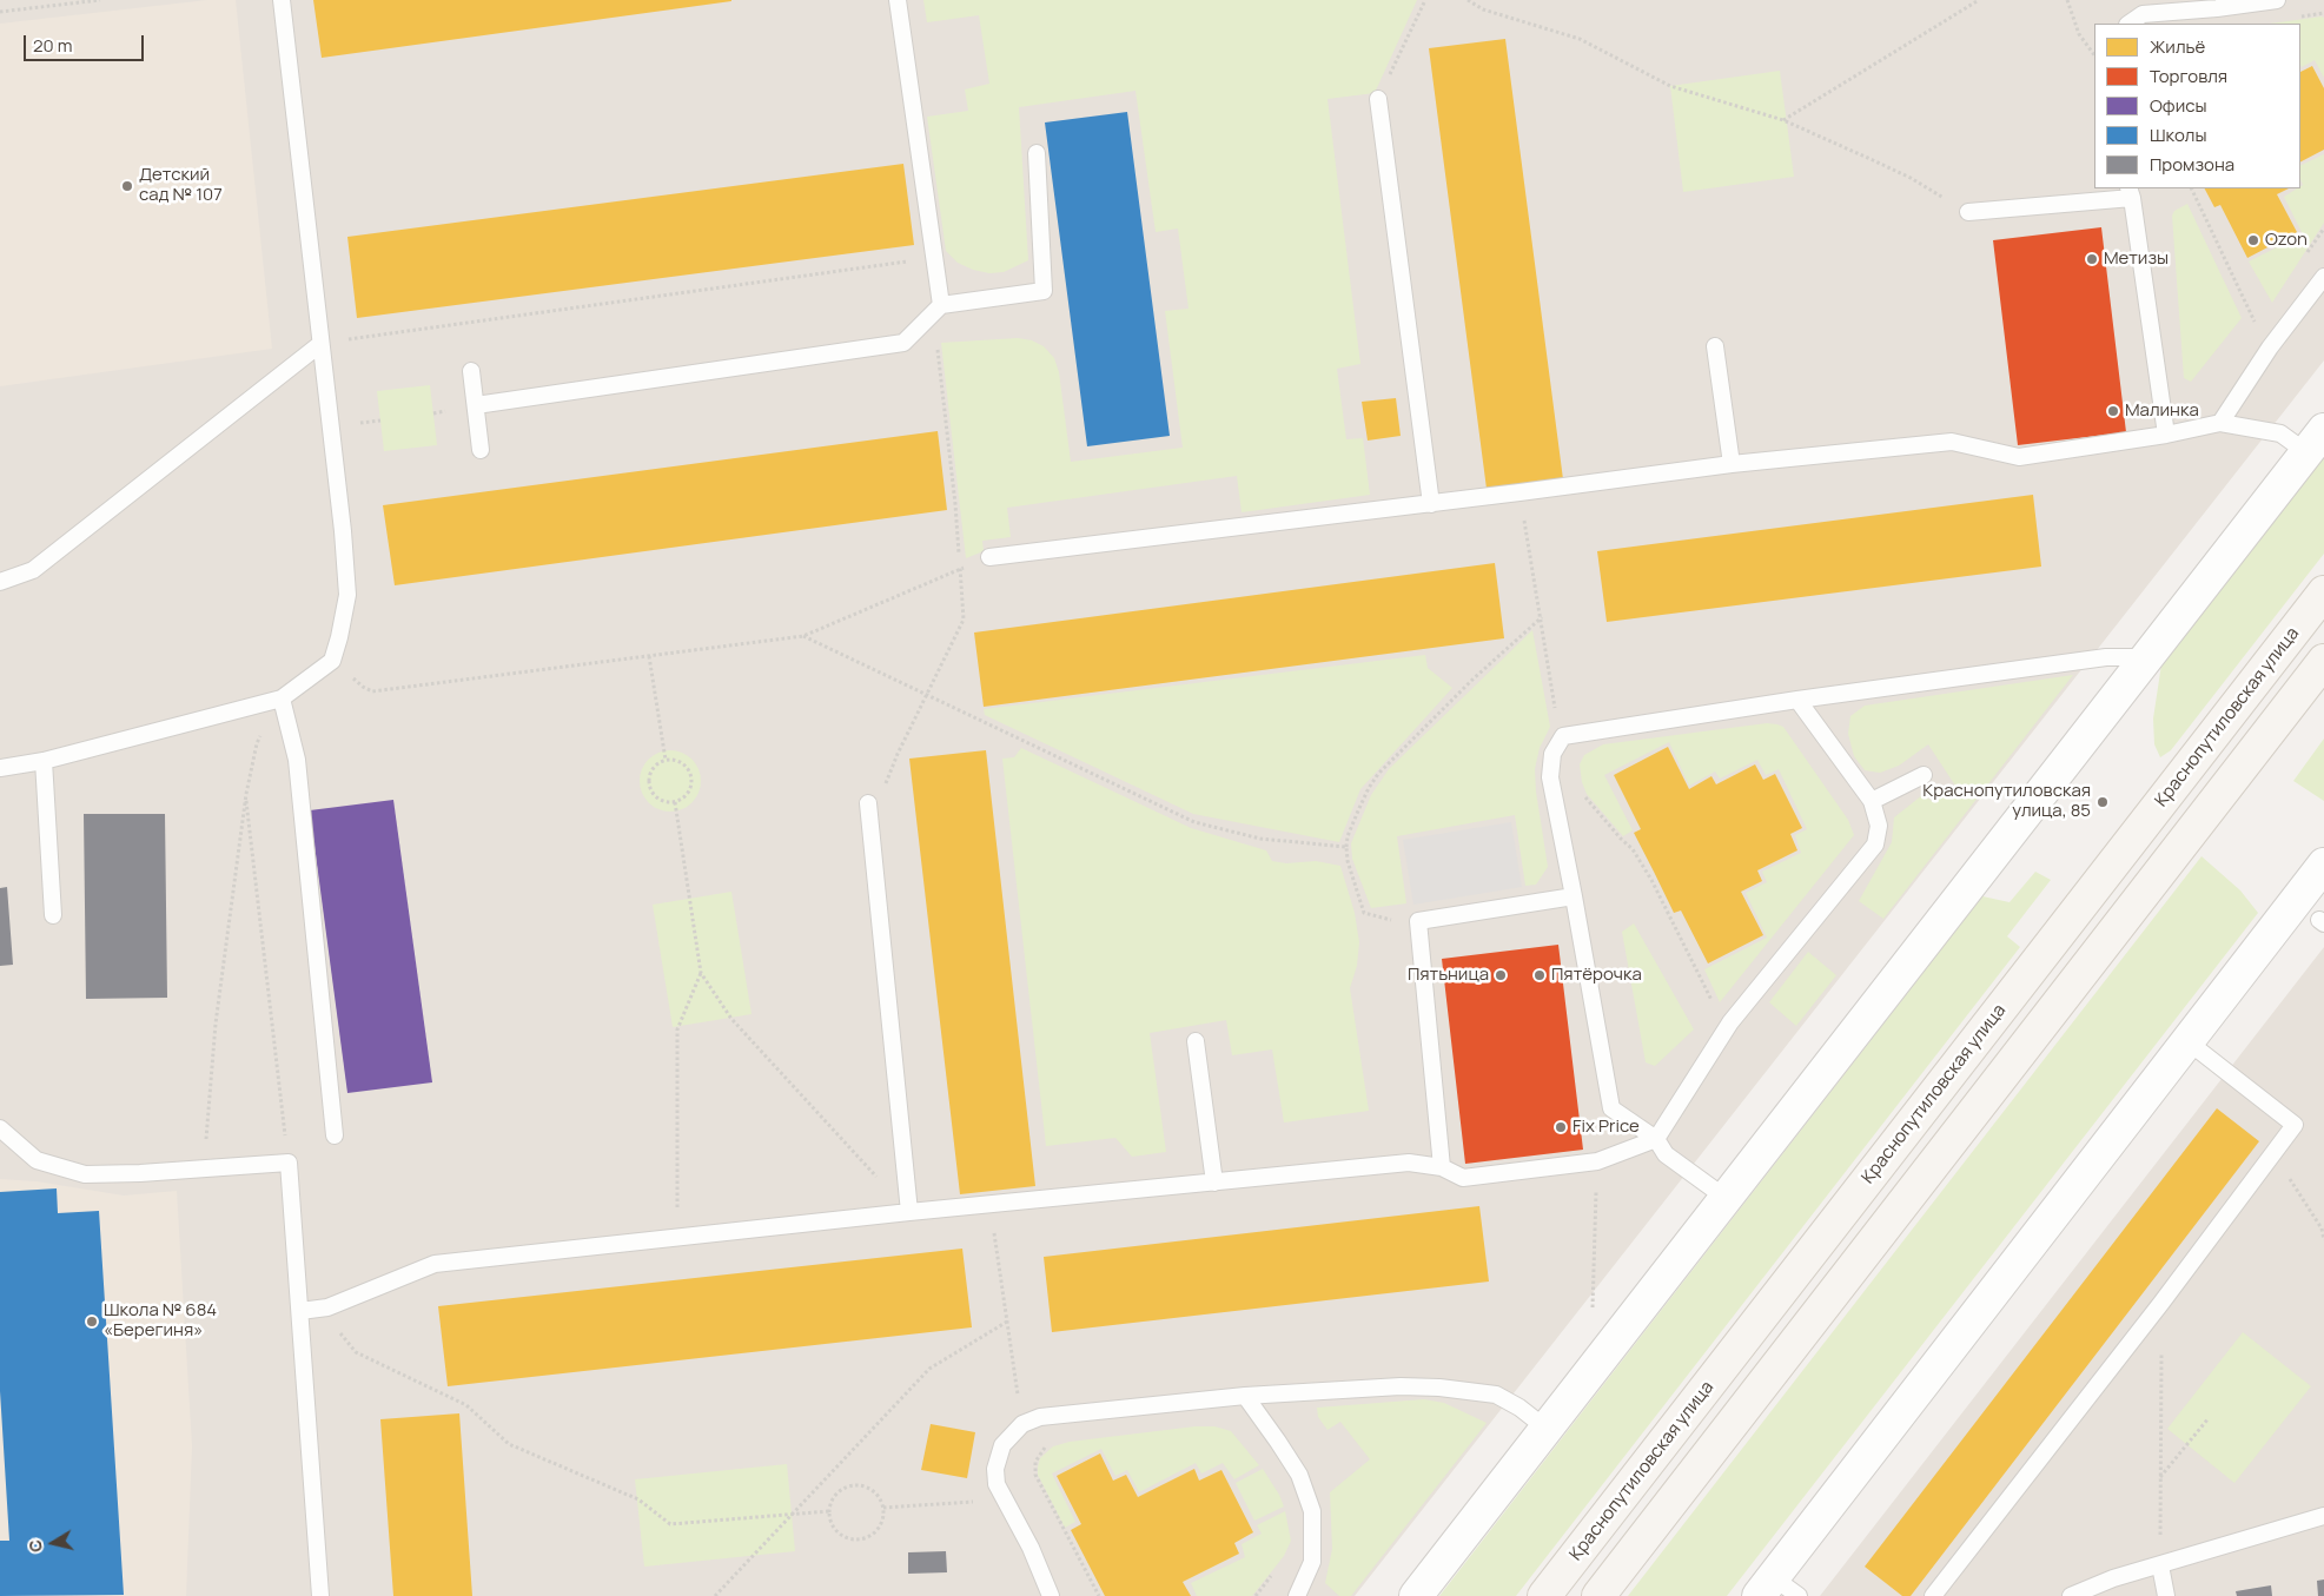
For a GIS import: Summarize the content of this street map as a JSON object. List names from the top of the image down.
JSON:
{
  "streets": {
    "main road": ["Краснопутиловская улица"]
  },
  "places": [
    "Детский сад № 107",
    "Ozon",
    "Метизы",
    "Малинка",
    "Краснопутиловская улица, 85",
    "Пятьница",
    "Пятёрочка",
    "Fix Price",
    "Школа № 684 «Берегиня»"
  ],
  "legend": [
    "Жильё",
    "Торговля",
    "Офисы",
    "Школы",
    "Промзона"
  ],
  "scale_bar": "20 m",
  "north": "left"
}
